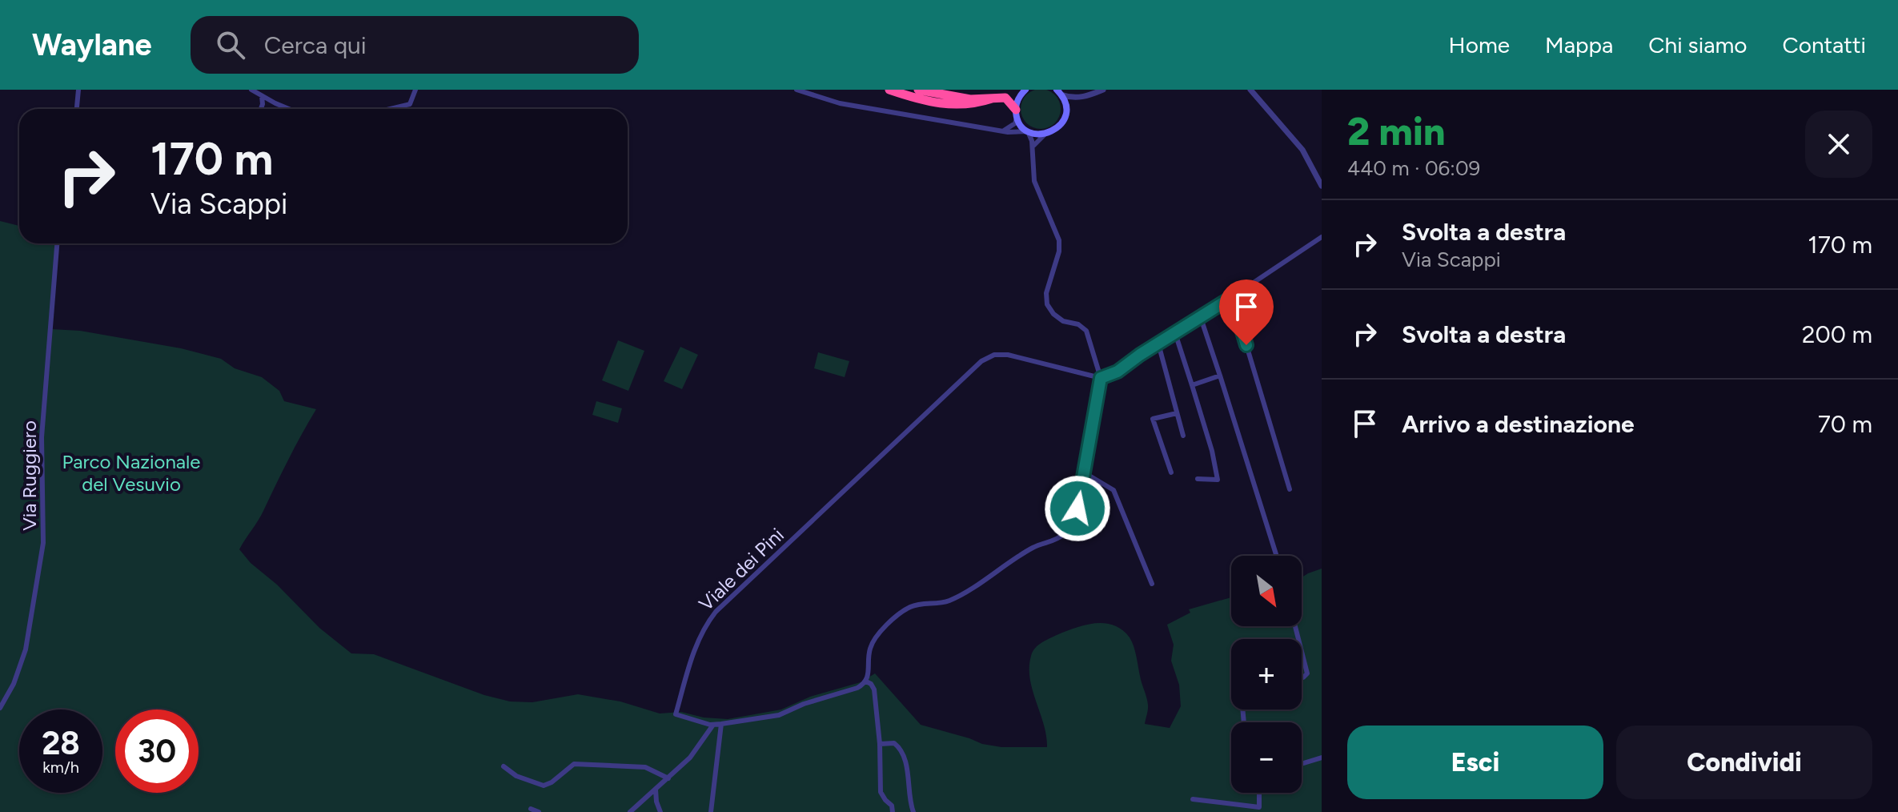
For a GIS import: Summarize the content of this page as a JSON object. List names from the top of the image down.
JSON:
{
  "streets": {
    "street": ["Via Ruggiero", "Viale dei Pini"]
  },
  "parks": ["Parco Nazionale del Vesuvio"],
  "north": "bottom right",
  "page": {
    "header": "Waylane",
    "search": "Cerca qui",
    "nav": [
      "Home",
      "Mappa",
      "Chi siamo",
      "Contatti"
    ],
    "heading": ["2 min", "440 m · 06:09"],
    "turn": ["170 m", "Via Scappi"],
    "list": [
      {
        "name": "Svolta a destra",
        "note": "Via Scappi",
        "value": "170 m"
      },
      {
        "name": "Svolta a destra",
        "value": "200 m"
      },
      {
        "name": "Arrivo a destinazione",
        "value": "70 m"
      }
    ],
    "map_buttons": ["+", "−"],
    "speed": "28 km/h",
    "limit": "30",
    "buttons": ["Esci", "Condividi"]
  }
}
